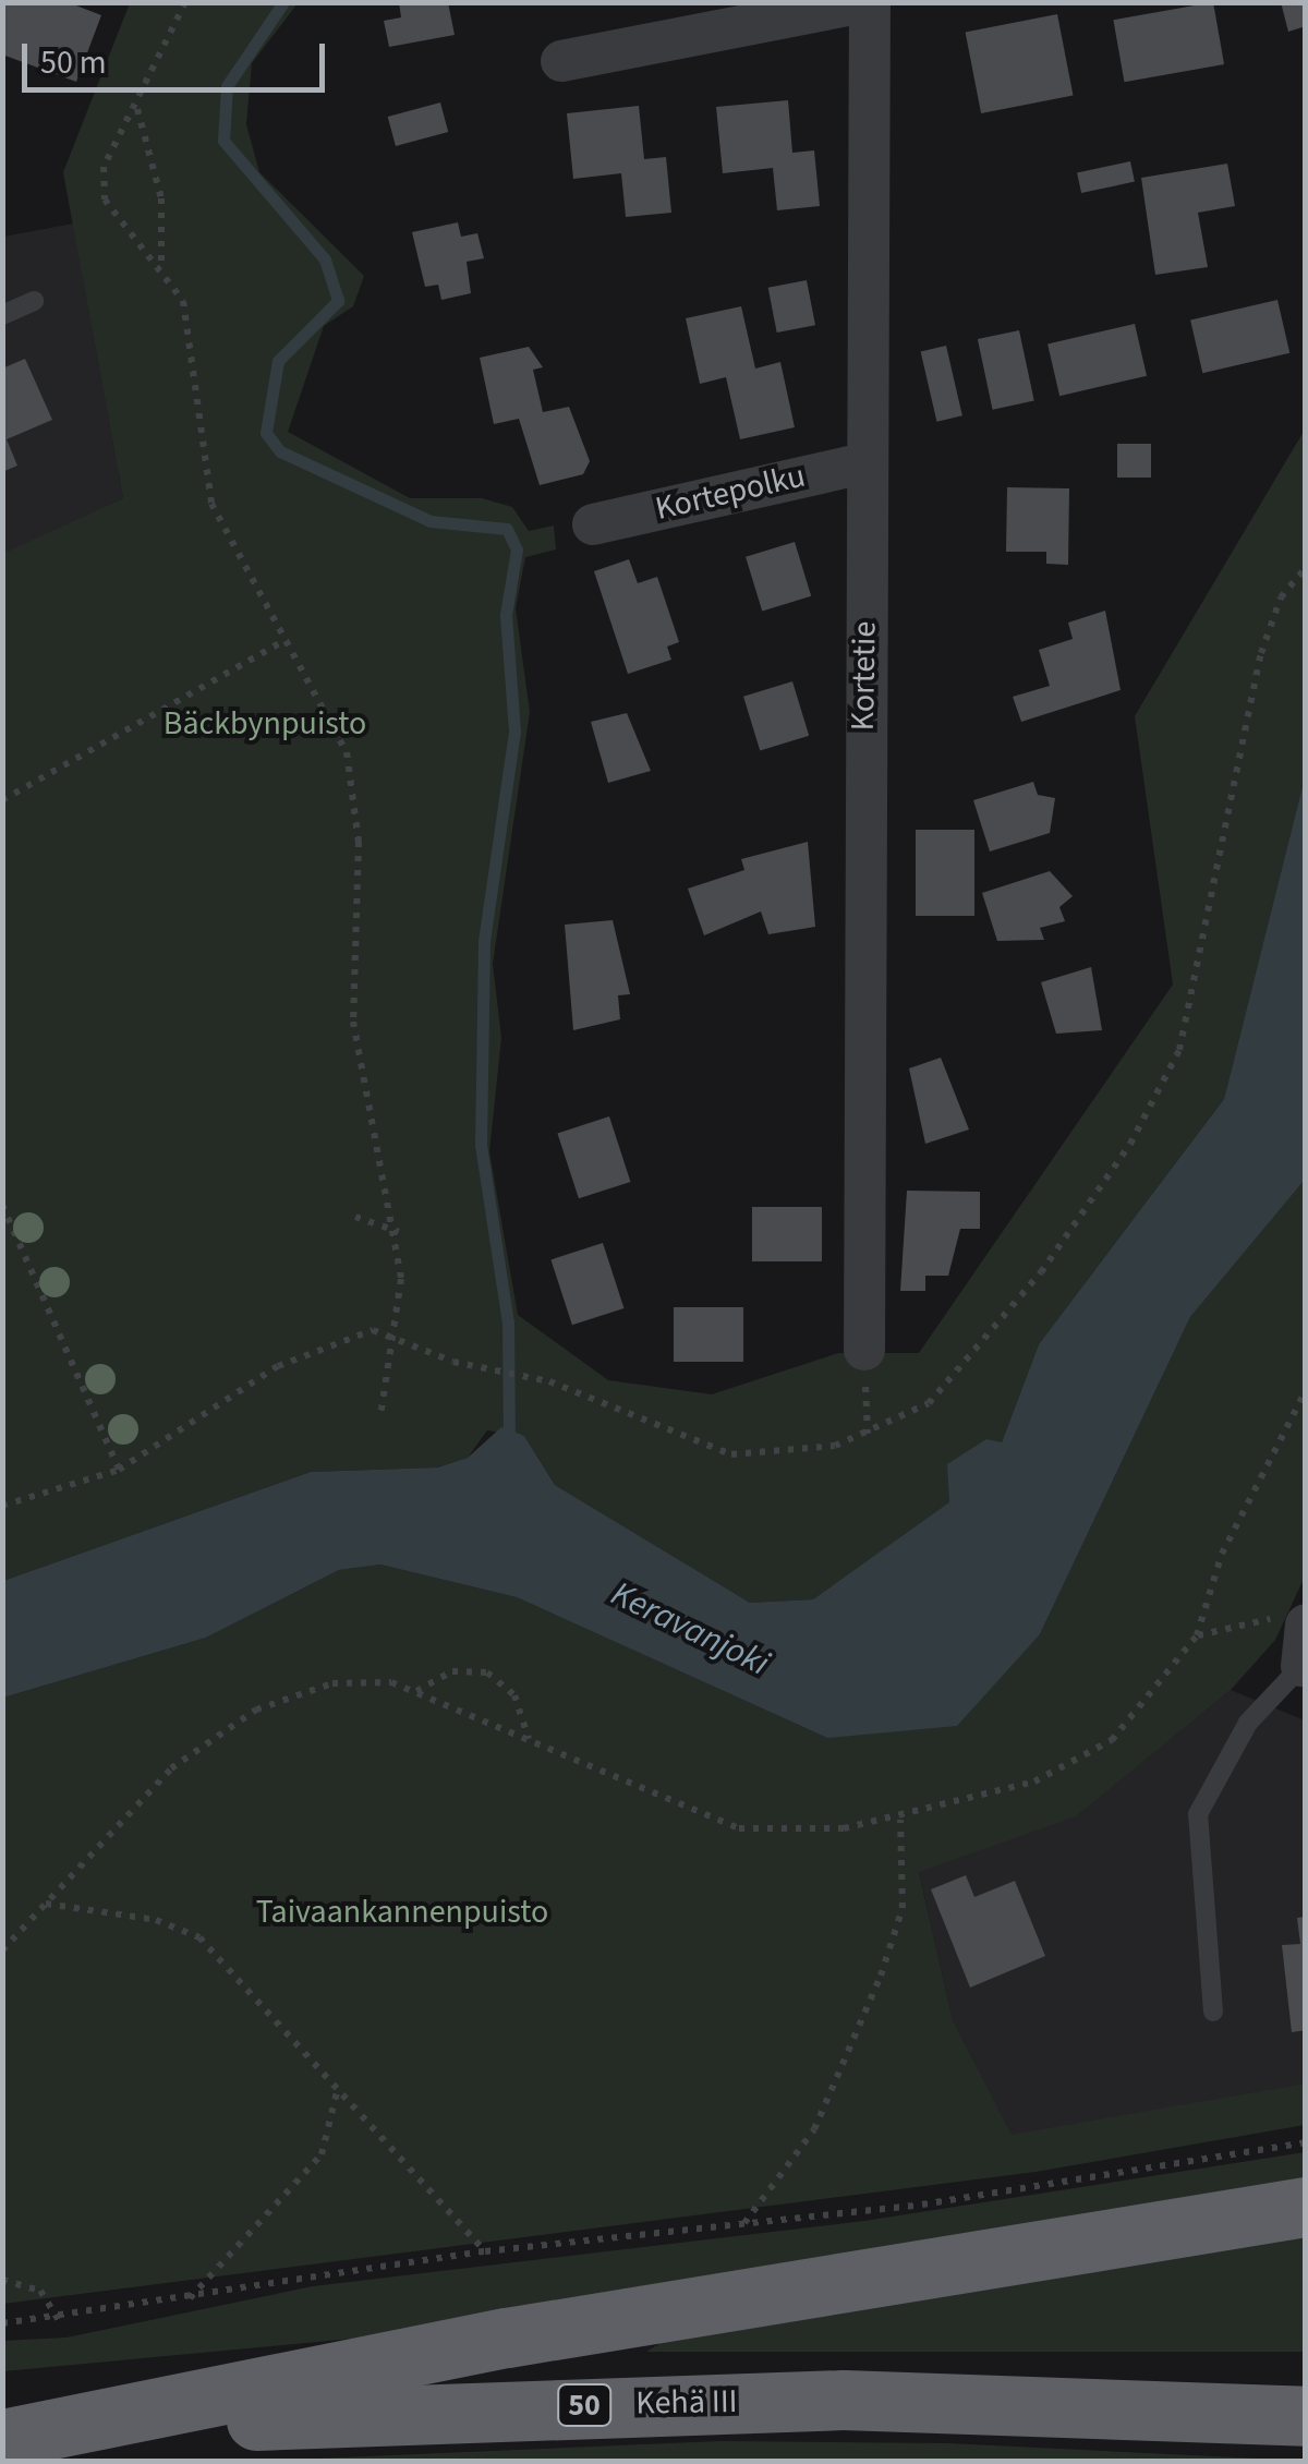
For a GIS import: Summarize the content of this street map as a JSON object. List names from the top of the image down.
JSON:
{
  "streets": {
    "highway": ["Kehä III", "50"],
    "street": ["Kortepolku", "Kortetie"]
  },
  "crossings": [
    ["Kortepolku", "Kortetie"]
  ],
  "water": ["Keravanjoki"],
  "parks": ["Bäckbynpuisto", "Taivaankannenpuisto"],
  "scale_bar": "50 m"
}
